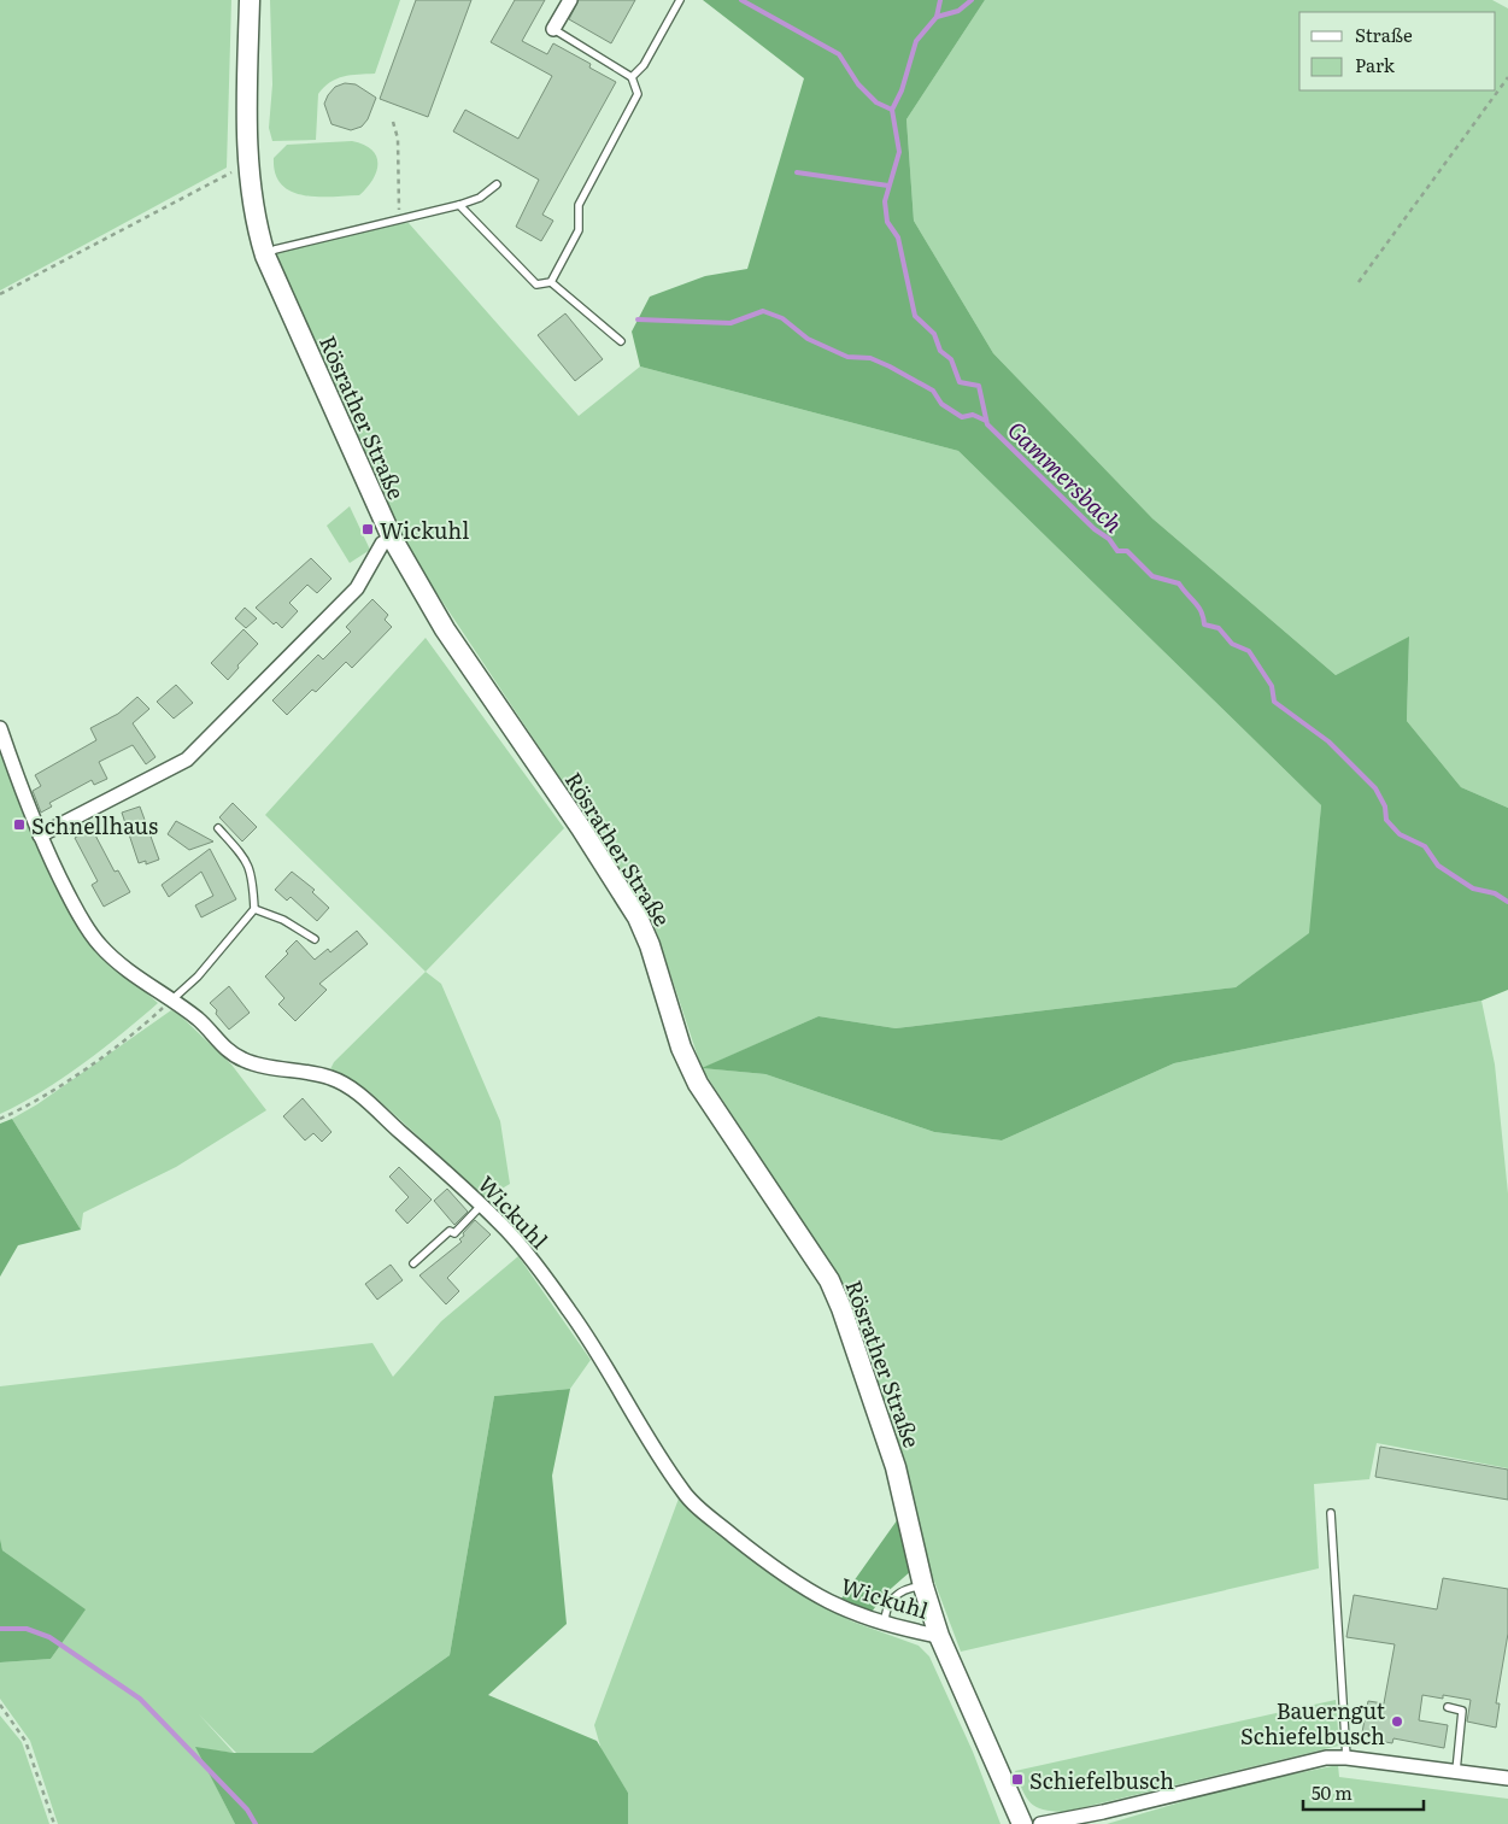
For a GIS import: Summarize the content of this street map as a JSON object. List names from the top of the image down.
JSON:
{
  "streets": {
    "street": ["Rösrather Straße", "Wickuhl"]
  },
  "crossings": [
    ["Rösrather Straße", "Wickuhl"]
  ],
  "water": ["Gammersbach"],
  "places": {
    "transit": ["Wickuhl", "Schnellhaus", "Schiefelbusch"],
    "other": ["Bauerngut Schiefelbusch"]
  },
  "legend": ["Straße", "Park"],
  "scale_bar": "50 m"
}
